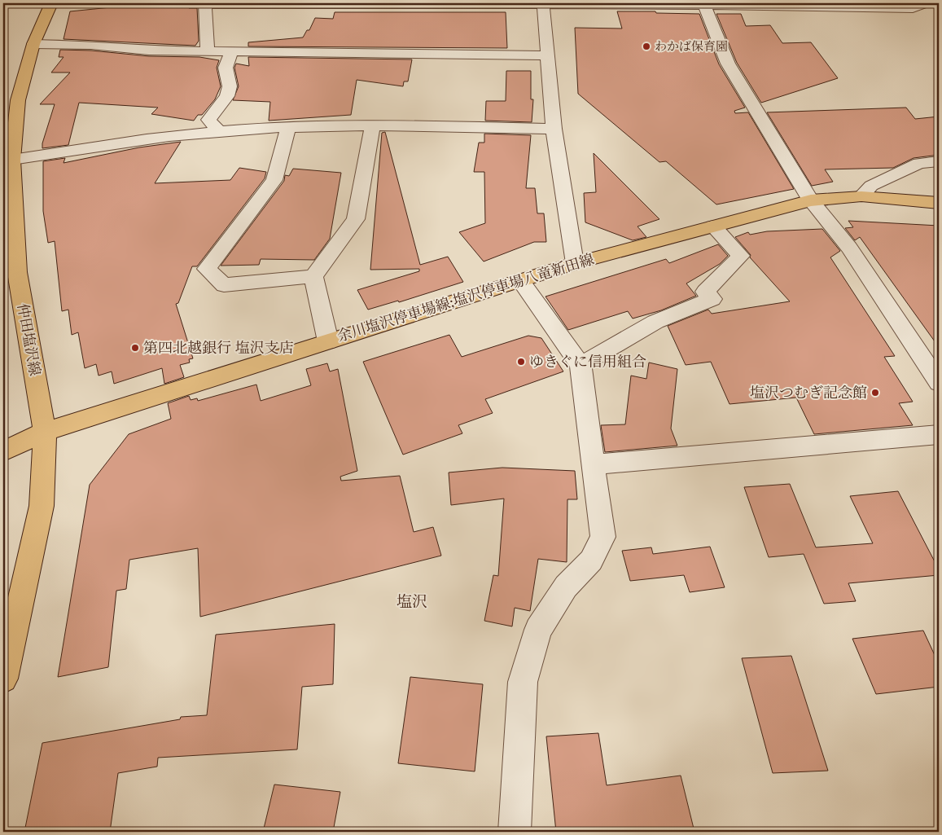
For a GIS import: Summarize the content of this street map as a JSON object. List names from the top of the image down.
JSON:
{
  "streets": {
    "main road": ["余川塩沢停車場線;塩沢停車場八竜新田線", "仲田塩沢線"]
  },
  "crossings": [
    ["余川塩沢停車場線;塩沢停車場八竜新田線", "仲田塩沢線"]
  ],
  "districts": ["塩沢"],
  "places": [
    "わかば保育園",
    "第四北越銀行 塩沢支店",
    "ゆきぐに信用組合",
    "塩沢つむぎ記念館"
  ]
}
